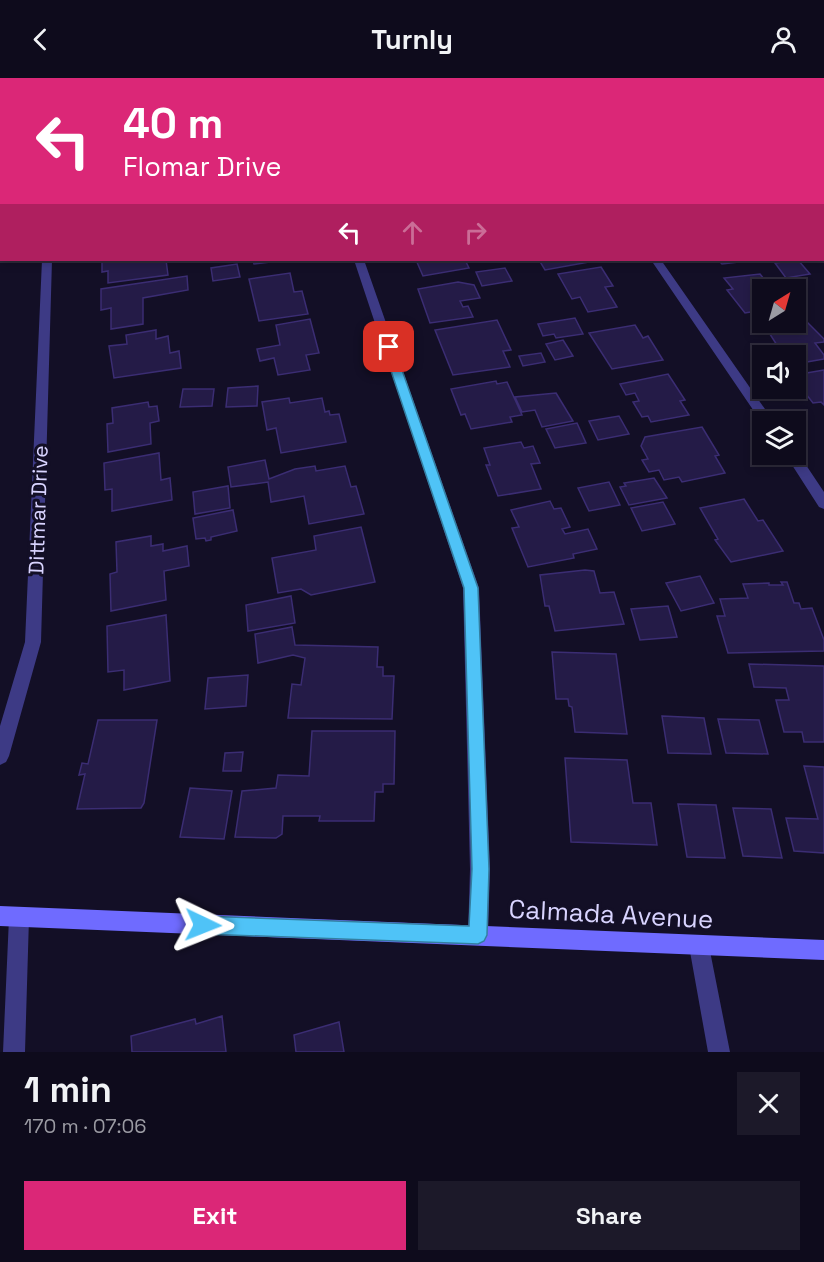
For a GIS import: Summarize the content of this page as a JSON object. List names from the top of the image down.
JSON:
{
  "streets": {
    "street": ["Dittmar Drive", "Calmada Avenue"]
  },
  "north": "top right",
  "page": {
    "header": "Turnly",
    "turn": ["40 m", "Flomar Drive"],
    "heading": ["1 min", "170 m · 07:06"],
    "buttons": ["Exit", "Share"]
  }
}
